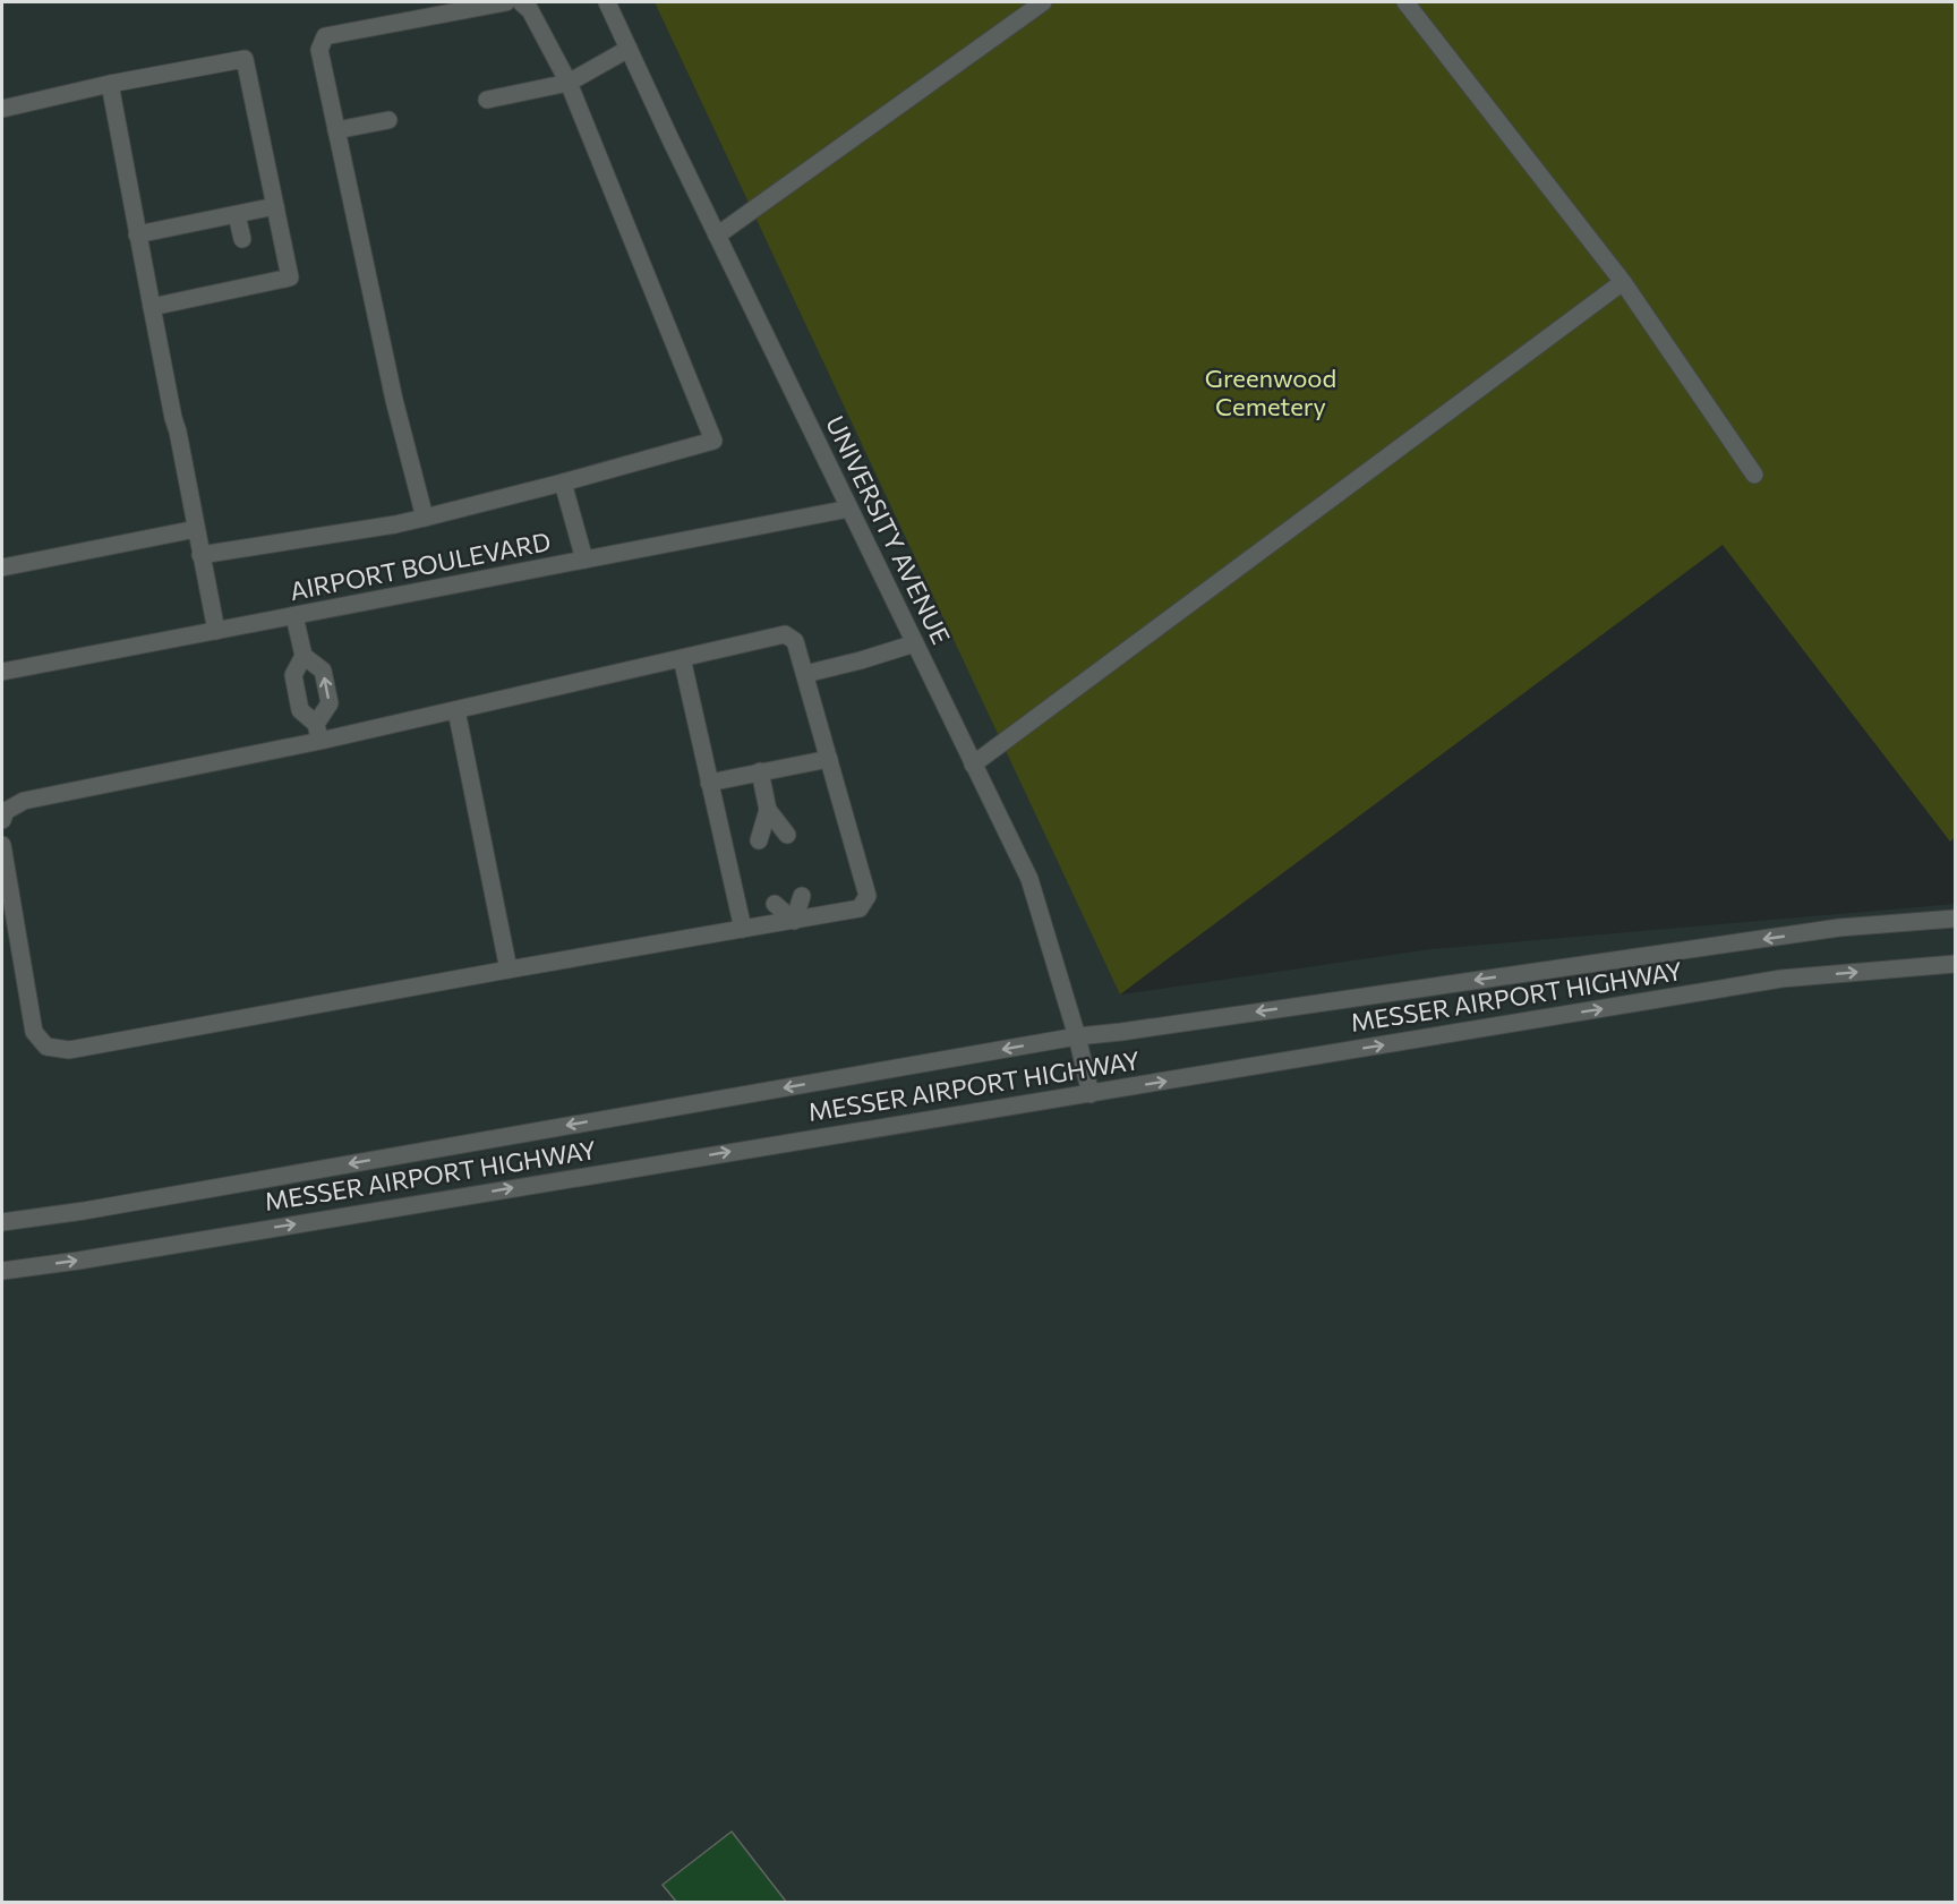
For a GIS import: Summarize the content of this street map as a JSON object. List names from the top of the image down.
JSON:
{
  "streets": {
    "main road": ["UNIVERSITY AVENUE", "AIRPORT BOULEVARD", "MESSER AIRPORT HIGHWAY"]
  },
  "crossings": [
    ["UNIVERSITY AVENUE", "AIRPORT BOULEVARD"],
    ["UNIVERSITY AVENUE", "MESSER AIRPORT HIGHWAY"]
  ],
  "parks": ["Greenwood Cemetery"]
}
